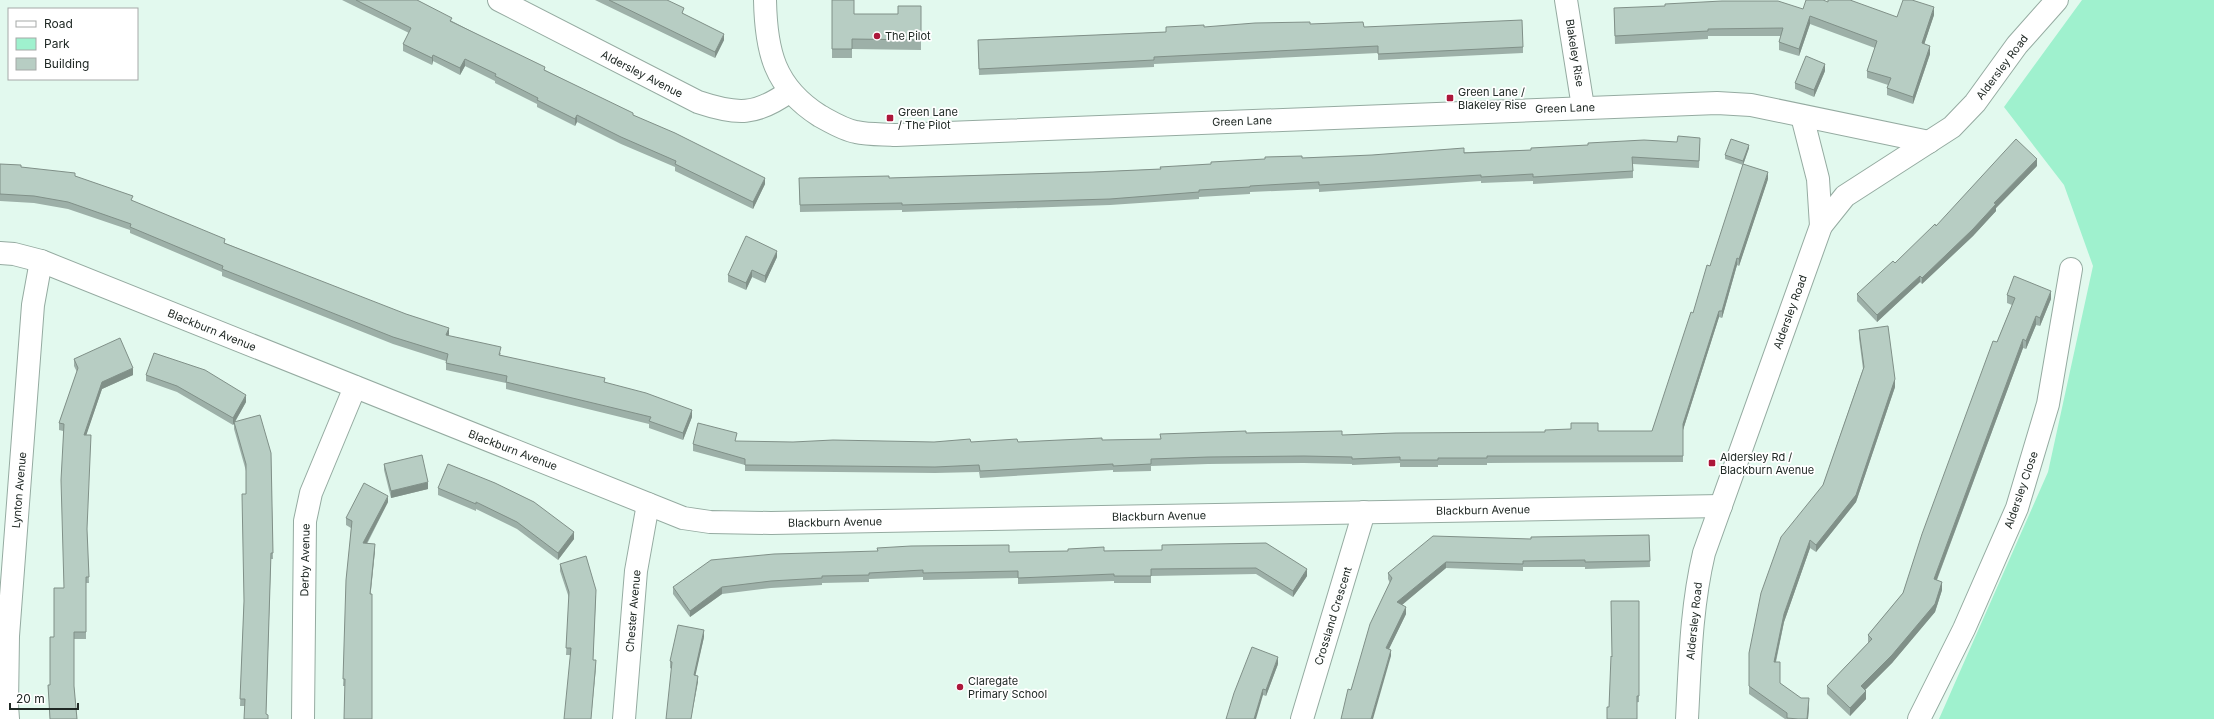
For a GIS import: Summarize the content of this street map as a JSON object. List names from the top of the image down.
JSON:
{
  "streets": {
    "street": [
      "Blakeley Rise",
      "Aldersley Road",
      "Aldersley Avenue",
      "Green Lane",
      "Blackburn Avenue",
      "Lynton Avenue",
      "Aldersley Close",
      "Derby Avenue",
      "Chester Avenue",
      "Crossland Crescent"
    ]
  },
  "crossings": [
    ["Blakeley Rise", "Green Lane"],
    ["Aldersley Road", "Green Lane"],
    ["Aldersley Road", "Blackburn Avenue"],
    ["Aldersley Avenue", "Green Lane"],
    ["Blackburn Avenue", "Lynton Avenue"],
    ["Blackburn Avenue", "Derby Avenue"],
    ["Blackburn Avenue", "Chester Avenue"],
    ["Blackburn Avenue", "Crossland Crescent"]
  ],
  "places": {
    "other": ["The Pilot", "Claregate Primary School"],
    "transit": ["Green Lane / Blakeley Rise", "Green Lane / The Pilot", "Aldersley Rd / Blackburn Avenue"]
  },
  "legend": ["Road", "Park", "Building"],
  "scale_bar": "20 m"
}
